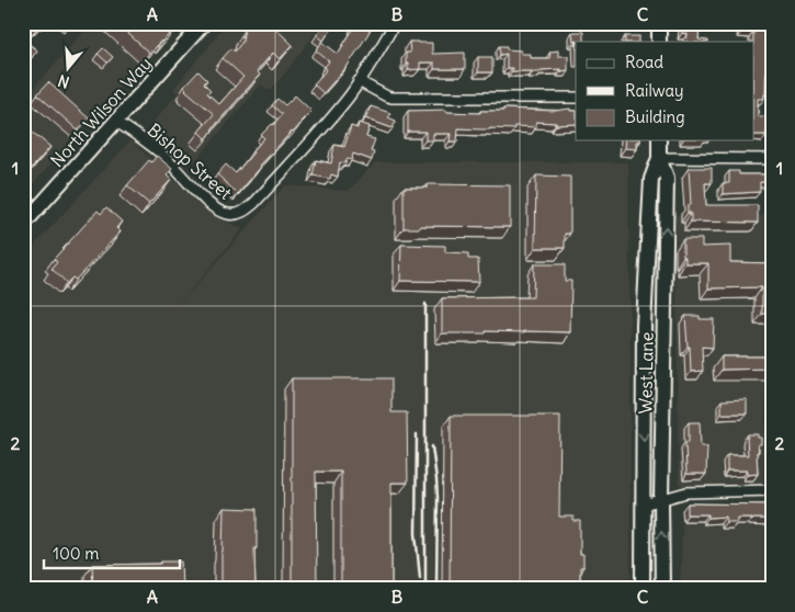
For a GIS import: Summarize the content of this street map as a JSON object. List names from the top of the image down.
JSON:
{
  "streets": {
    "main road": ["North Wilson Way", "West Lane"],
    "street": ["Bishop Street"]
  },
  "crossings": [
    ["North Wilson Way", "Bishop Street"]
  ],
  "legend": ["Road", "Railway", "Building"],
  "scale_bar": "100 m",
  "north": "bottom",
  "grid": {
    "columns": ["A", "B", "C"],
    "rows": ["1", "2"]
  }
}
